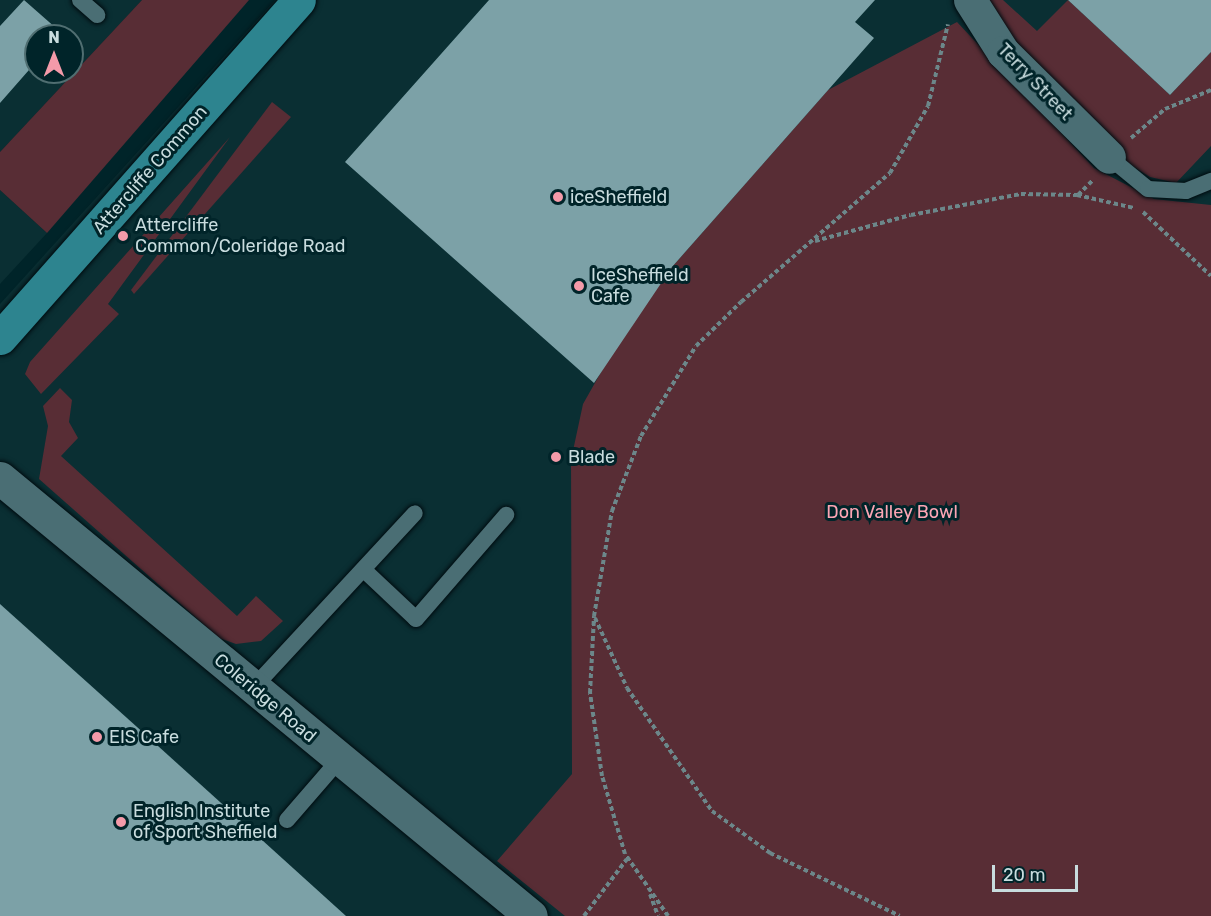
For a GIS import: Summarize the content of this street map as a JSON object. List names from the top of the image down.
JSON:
{
  "streets": {
    "main road": ["Attercliffe Common"],
    "street": ["Terry Street", "Coleridge Road"]
  },
  "parks": ["Don Valley Bowl"],
  "places": [
    "iceSheffield",
    "Attercliffe Common/Coleridge Road",
    "IceSheffield Cafe",
    "Blade",
    "EIS Cafe",
    "English Institute of Sport Sheffield"
  ],
  "scale_bar": "20 m",
  "north": "top"
}
